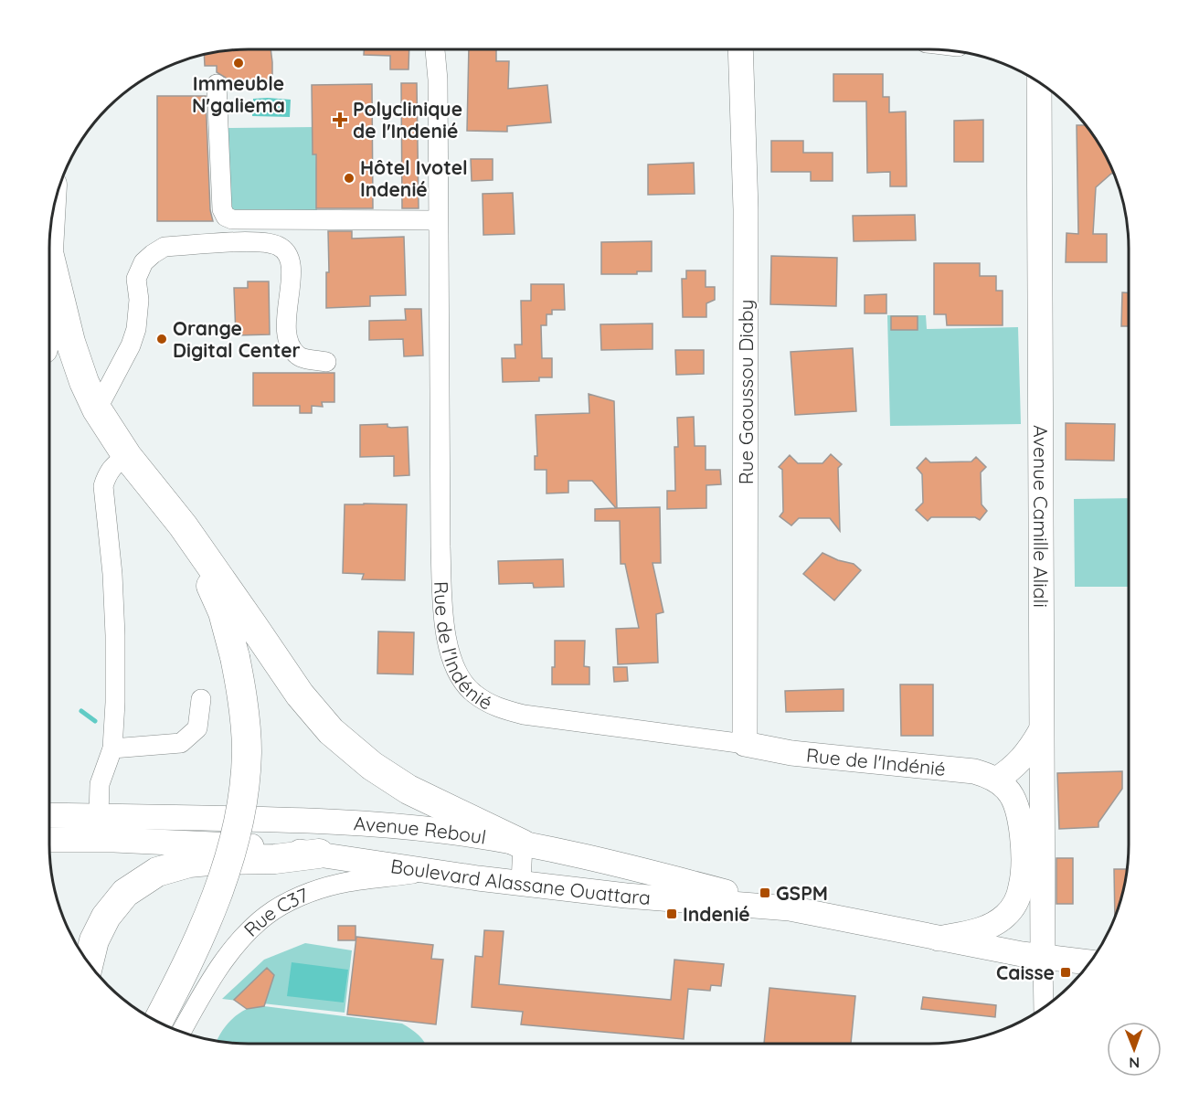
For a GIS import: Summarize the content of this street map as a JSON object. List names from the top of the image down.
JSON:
{
  "streets": {
    "main road": [
      "Rue Gaoussou Diaby",
      "Avenue Camille Aliali",
      "Rue de l'Indénié",
      "Avenue Reboul",
      "Boulevard Alassane Ouattara"
    ],
    "street": ["Rue C37"]
  },
  "crossings": [
    ["Rue Gaoussou Diaby", "Rue de l'Indénié"],
    ["Avenue Camille Aliali", "Boulevard Alassane Ouattara"],
    ["Avenue Reboul", "Boulevard Alassane Ouattara"],
    ["Boulevard Alassane Ouattara", "Rue C37"]
  ],
  "places": {
    "other": ["Immeuble N'galiema", "Hôtel Ivotel Indenié", "Orange Digital Center"],
    "health": ["Polyclinique de l'Indenié"],
    "transit": ["GSPM", "Indenié", "Caisse"]
  },
  "north": "bottom"
}
